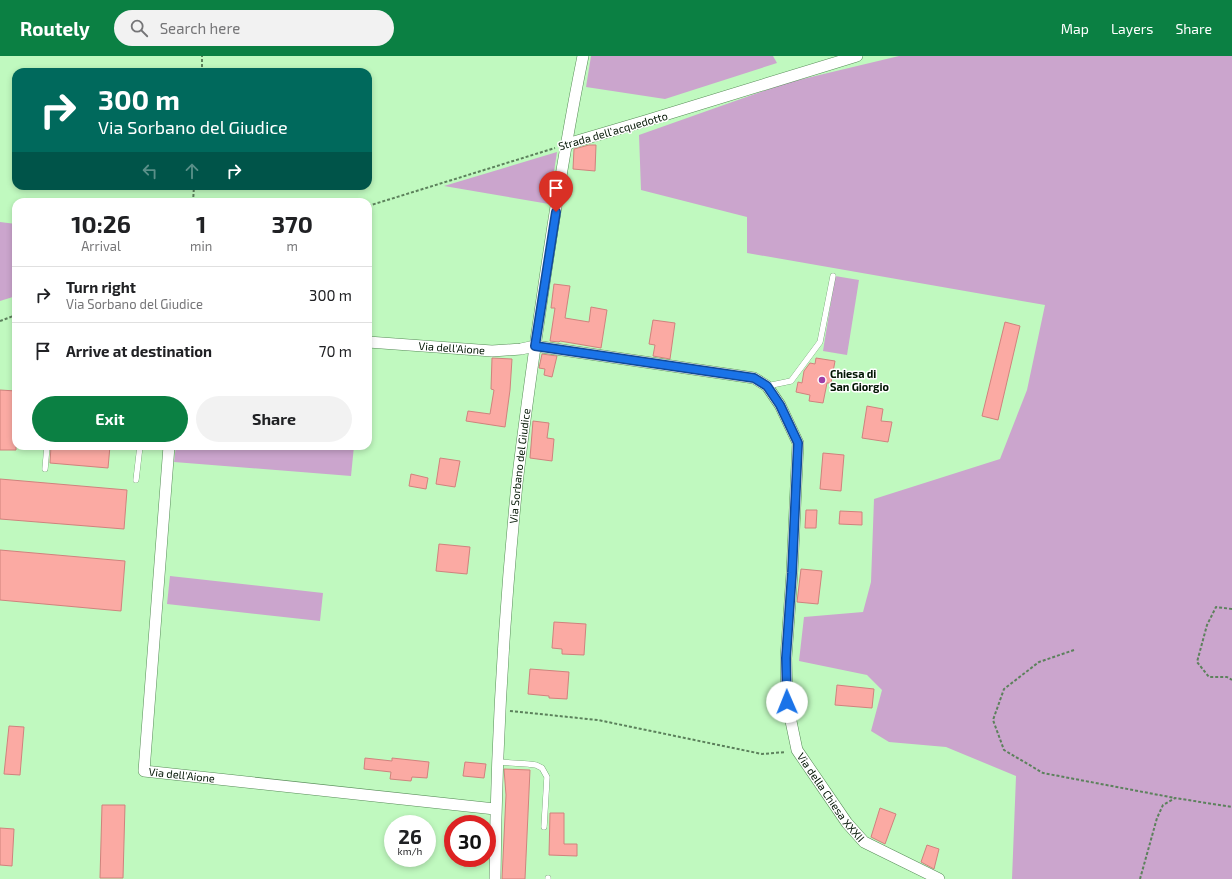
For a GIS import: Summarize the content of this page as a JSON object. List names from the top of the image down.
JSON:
{
  "streets": {
    "street": [
      "Strada dell'acquedotto",
      "Via dell'Aione",
      "Via Sorbano del Giudice",
      "Via della Chiesa XXXII"
    ]
  },
  "crossings": [
    ["Strada dell'acquedotto", "Via Sorbano del Giudice"],
    ["Via dell'Aione", "Via Sorbano del Giudice"],
    ["Via dell'Aione", "Via della Chiesa XXXII"],
    ["Via Sorbano del Giudice", "Via della Chiesa XXXII"]
  ],
  "places": ["Chiesa di San Giorgio"],
  "page": {
    "header": "Routely",
    "search": "Search here",
    "nav": ["Map", "Layers", "Share"],
    "turn": ["300 m", "Via Sorbano del Giudice"],
    "eta": [
      "10:26",
      "Arrival",
      "1",
      "min",
      "370",
      "m"
    ],
    "list": [
      {
        "name": "Turn right",
        "note": "Via Sorbano del Giudice",
        "value": "300 m"
      },
      {
        "name": "Arrive at destination",
        "value": "70 m"
      }
    ],
    "buttons": ["Exit", "Share"],
    "speed": "26 km/h",
    "limit": "30"
  }
}
